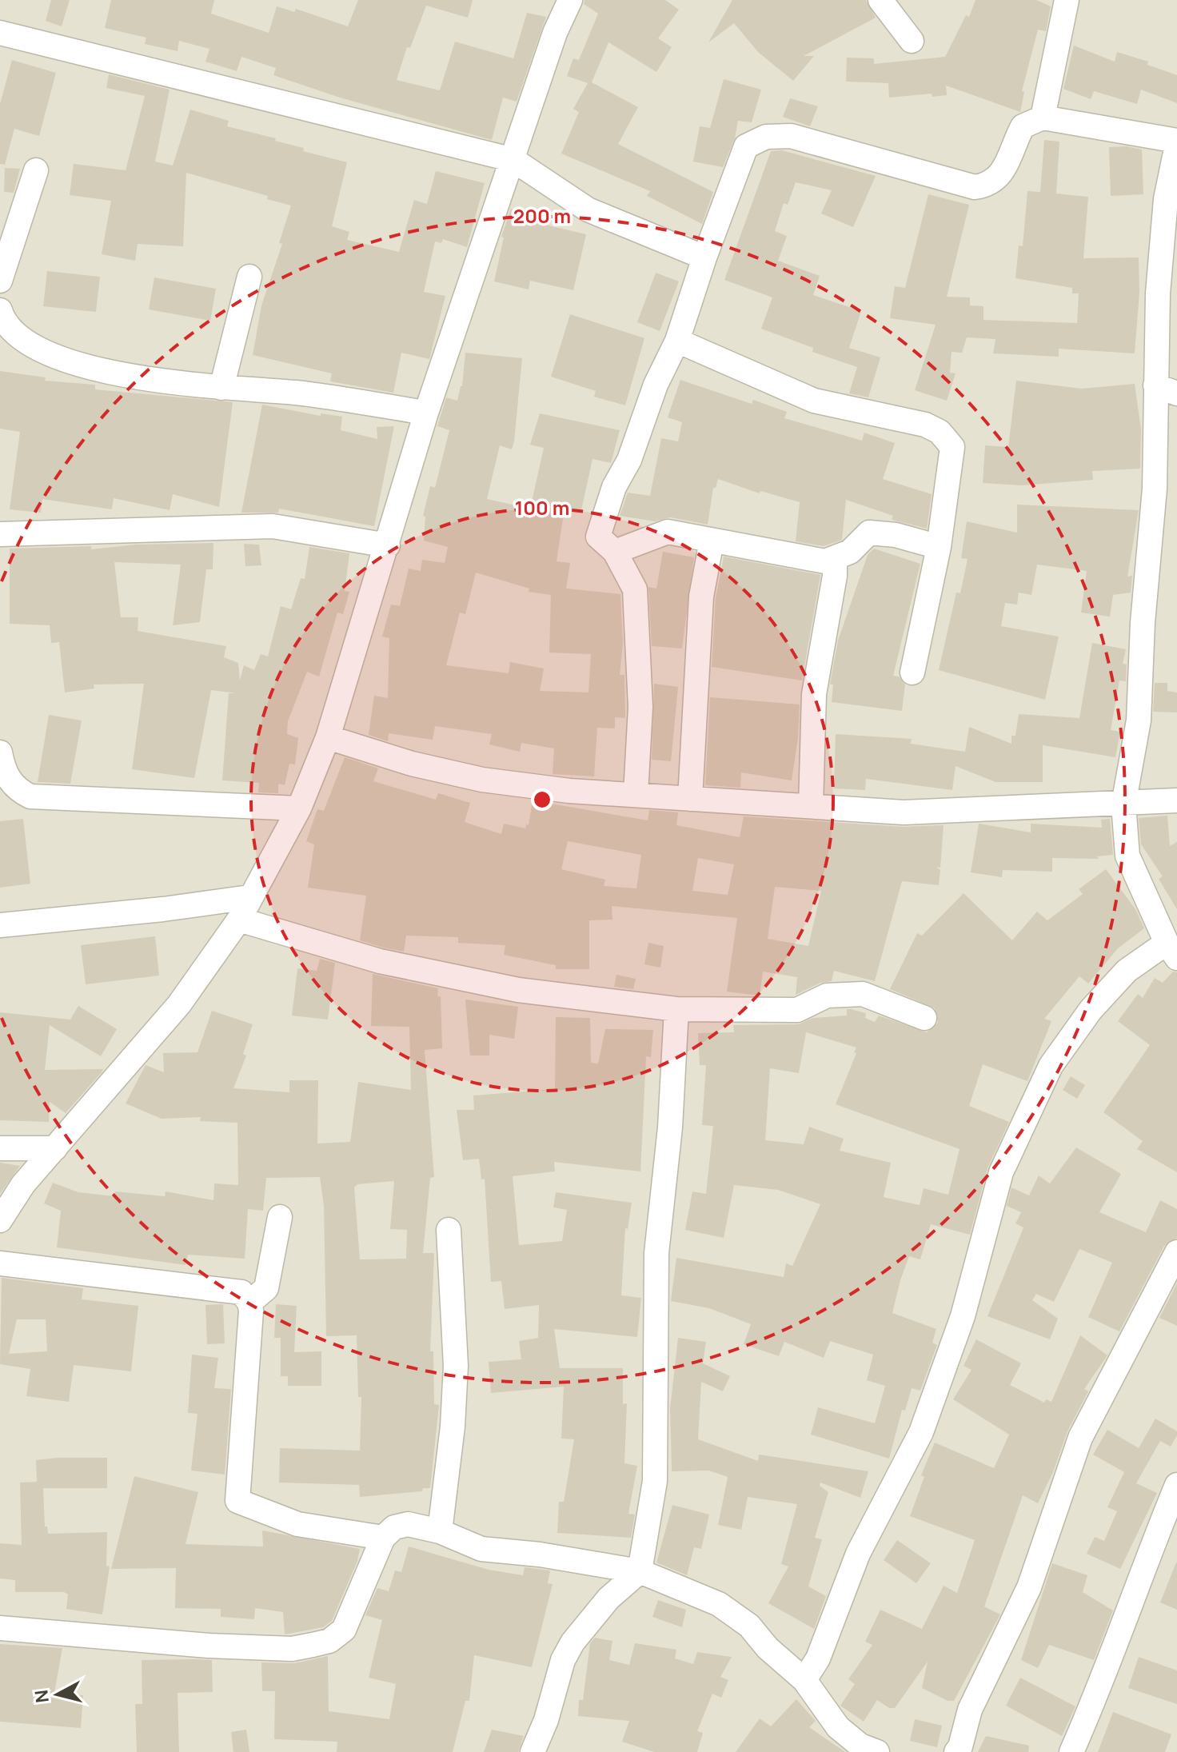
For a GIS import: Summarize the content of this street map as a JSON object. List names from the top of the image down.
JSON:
{
  "north": "left",
  "rings": ["200 m", "100 m"]
}
